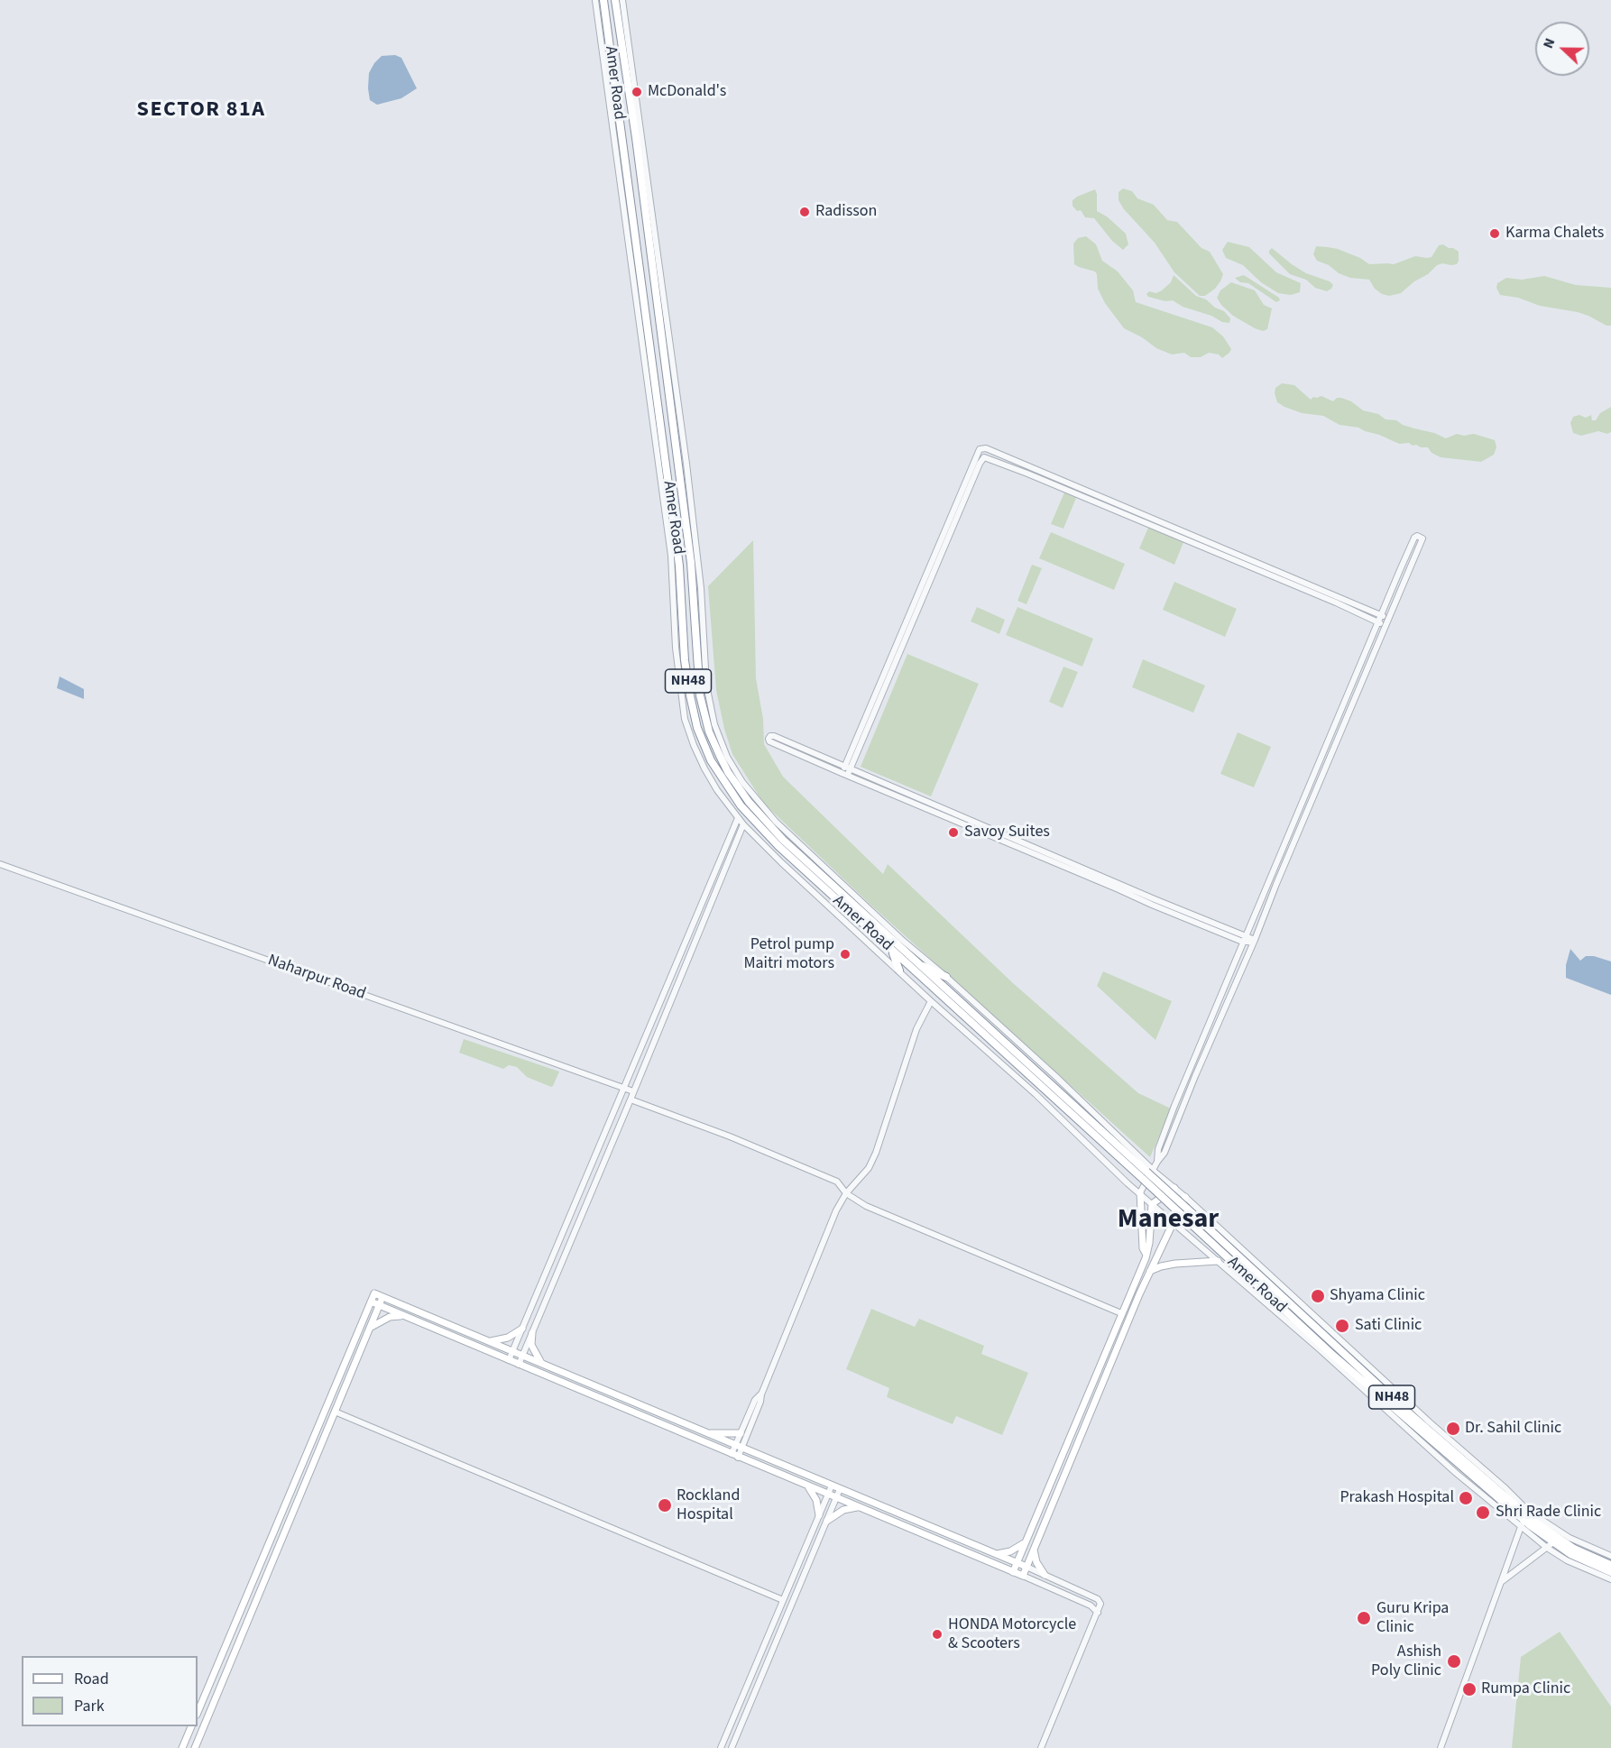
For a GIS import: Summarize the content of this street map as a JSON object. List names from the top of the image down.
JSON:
{
  "streets": {
    "highway": ["Amer Road", "NH48"],
    "street": ["Naharpur Road"]
  },
  "districts": ["SECTOR 81A", "Manesar"],
  "places": [
    "McDonald's",
    "Radisson",
    "Karma Chalets",
    "Savoy Suites",
    "Petrol pump Maitri motors",
    "Shyama Clinic",
    "Sati Clinic",
    "Dr. Sahil Clinic",
    "Prakash Hospital",
    "Rockland Hospital",
    "Shri Rade Clinic",
    "Guru Kripa Clinic",
    "HONDA Motorcycle & Scooters",
    "Ashish Poly Clinic",
    "Rumpa Clinic"
  ],
  "legend": ["Road", "Park"],
  "north": "left"
}
